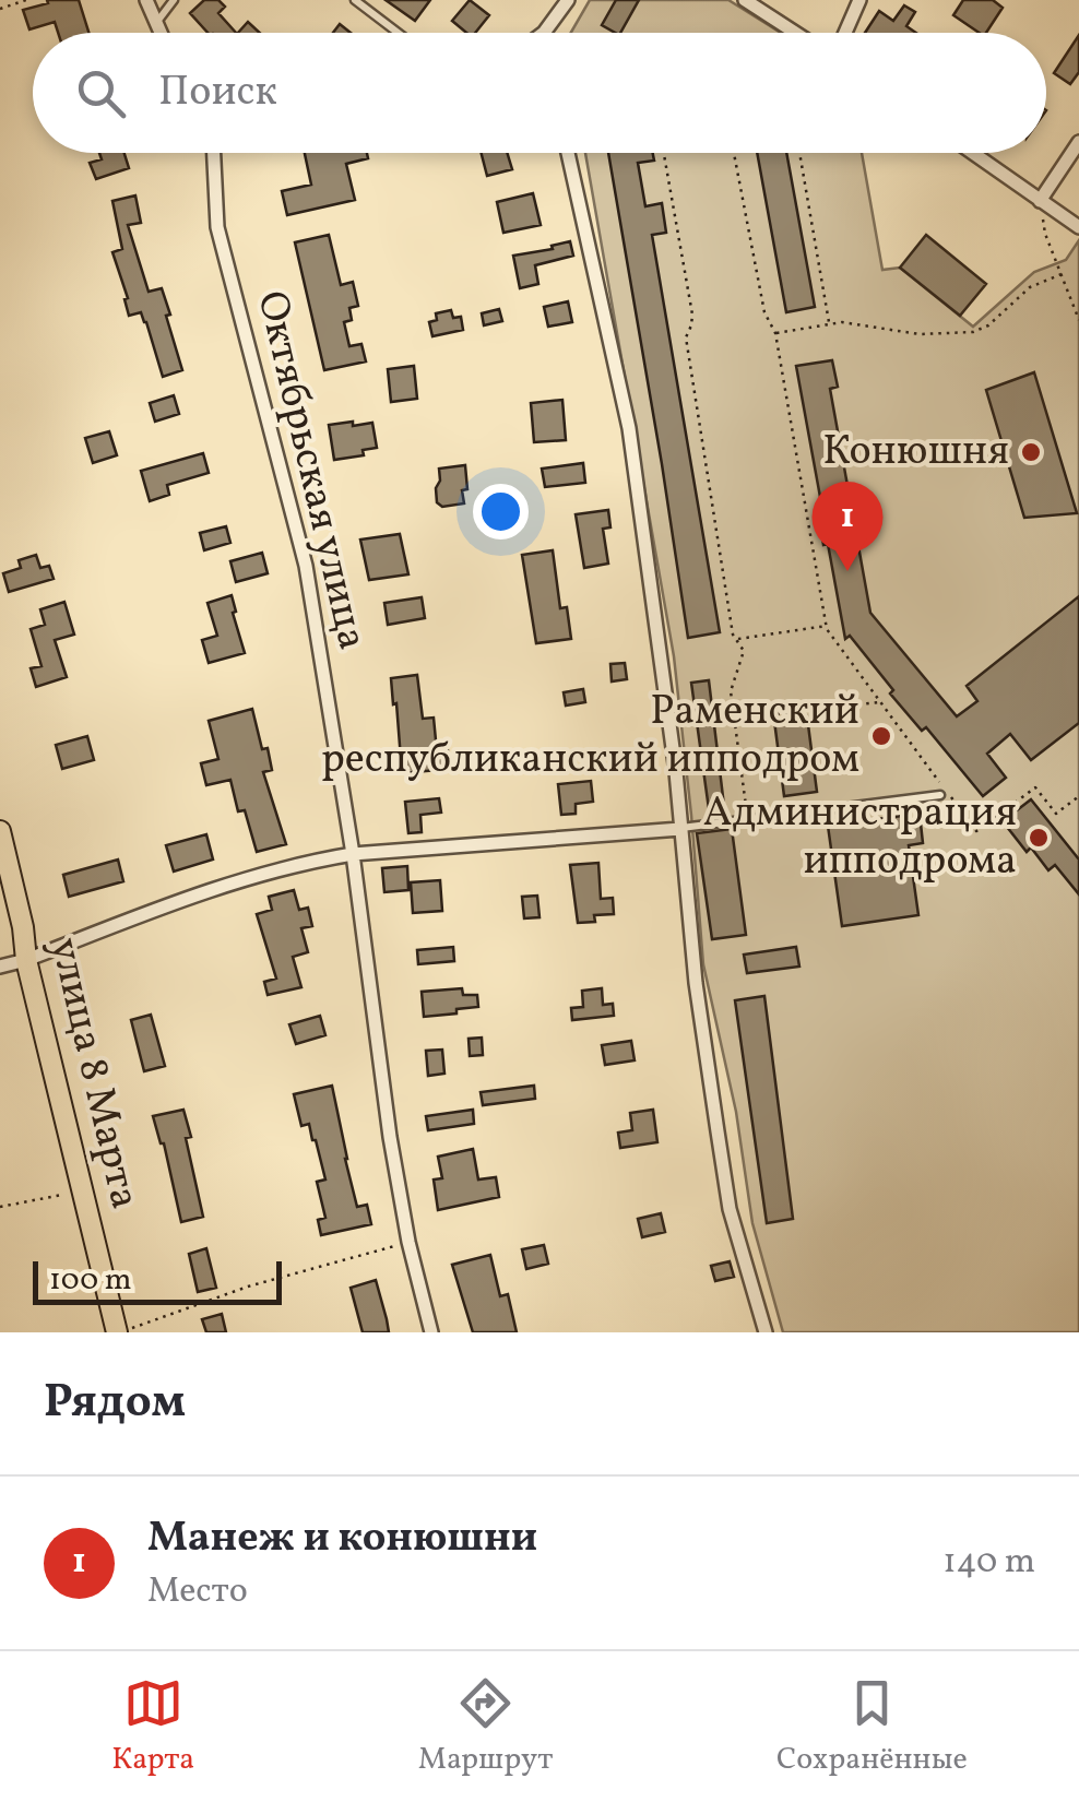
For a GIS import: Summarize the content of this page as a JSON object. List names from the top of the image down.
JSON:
{
  "streets": {
    "main road": ["улица 8 Марта"],
    "street": ["Октябрьская улица"]
  },
  "places": ["Конюшня", "Раменский республиканский ипподром", "Администрация ипподрома"],
  "scale_bar": "100 m",
  "page": {
    "search": "Поиск",
    "pins": "1",
    "scale": "100 m",
    "heading": "Рядом",
    "list": [
      {
        "mark": "1",
        "name": "Манеж и конюшни",
        "note": "Место",
        "value": "140 m"
      }
    ],
    "nav": ["Карта", "Маршрут", "Сохранённые"]
  }
}
